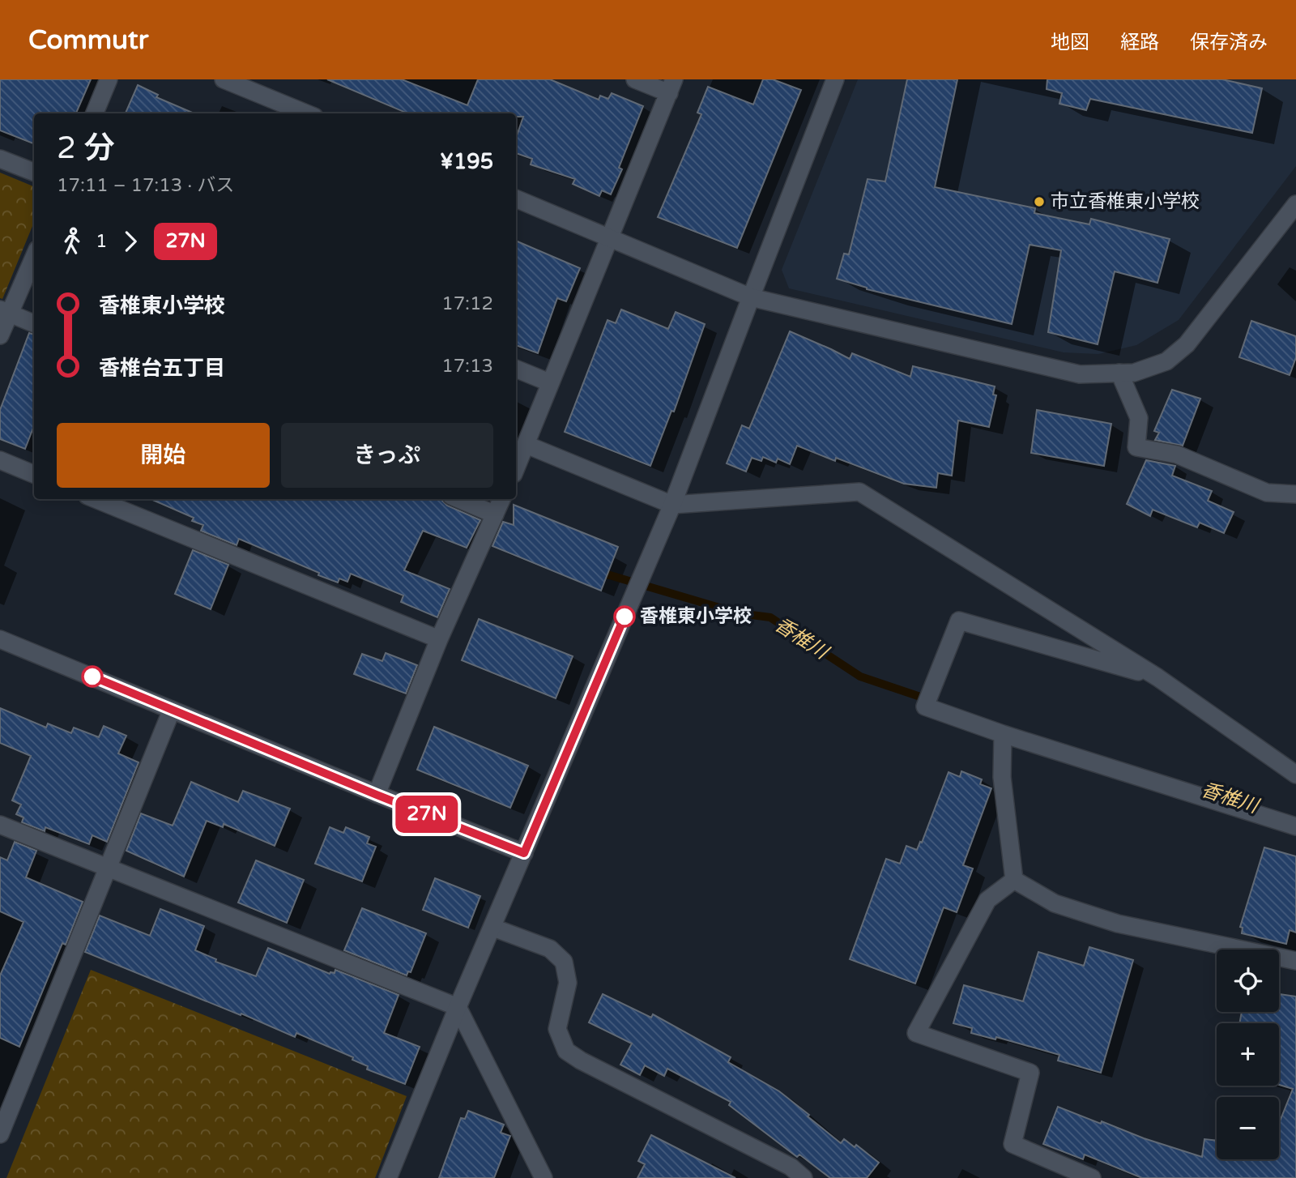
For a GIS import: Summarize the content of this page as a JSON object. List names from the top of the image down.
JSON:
{
  "water": ["香椎川"],
  "places": ["市立香椎東小学校", "香椎東小学校"],
  "lines": ["bus line 27N"],
  "page": {
    "header": "Commutr",
    "nav": ["地図", "経路", "保存済み"],
    "on_map": "27N",
    "heading": ["2 分", "17:11 – 17:13 · バス", "¥195"],
    "legs": ["1", "27N"],
    "list": [
      {
        "name": "香椎東小学校",
        "value": "17:12"
      },
      {
        "name": "香椎台五丁目",
        "value": "17:13"
      }
    ],
    "buttons": ["開始", "きっぷ"],
    "map_buttons": ["+", "−"]
  }
}
